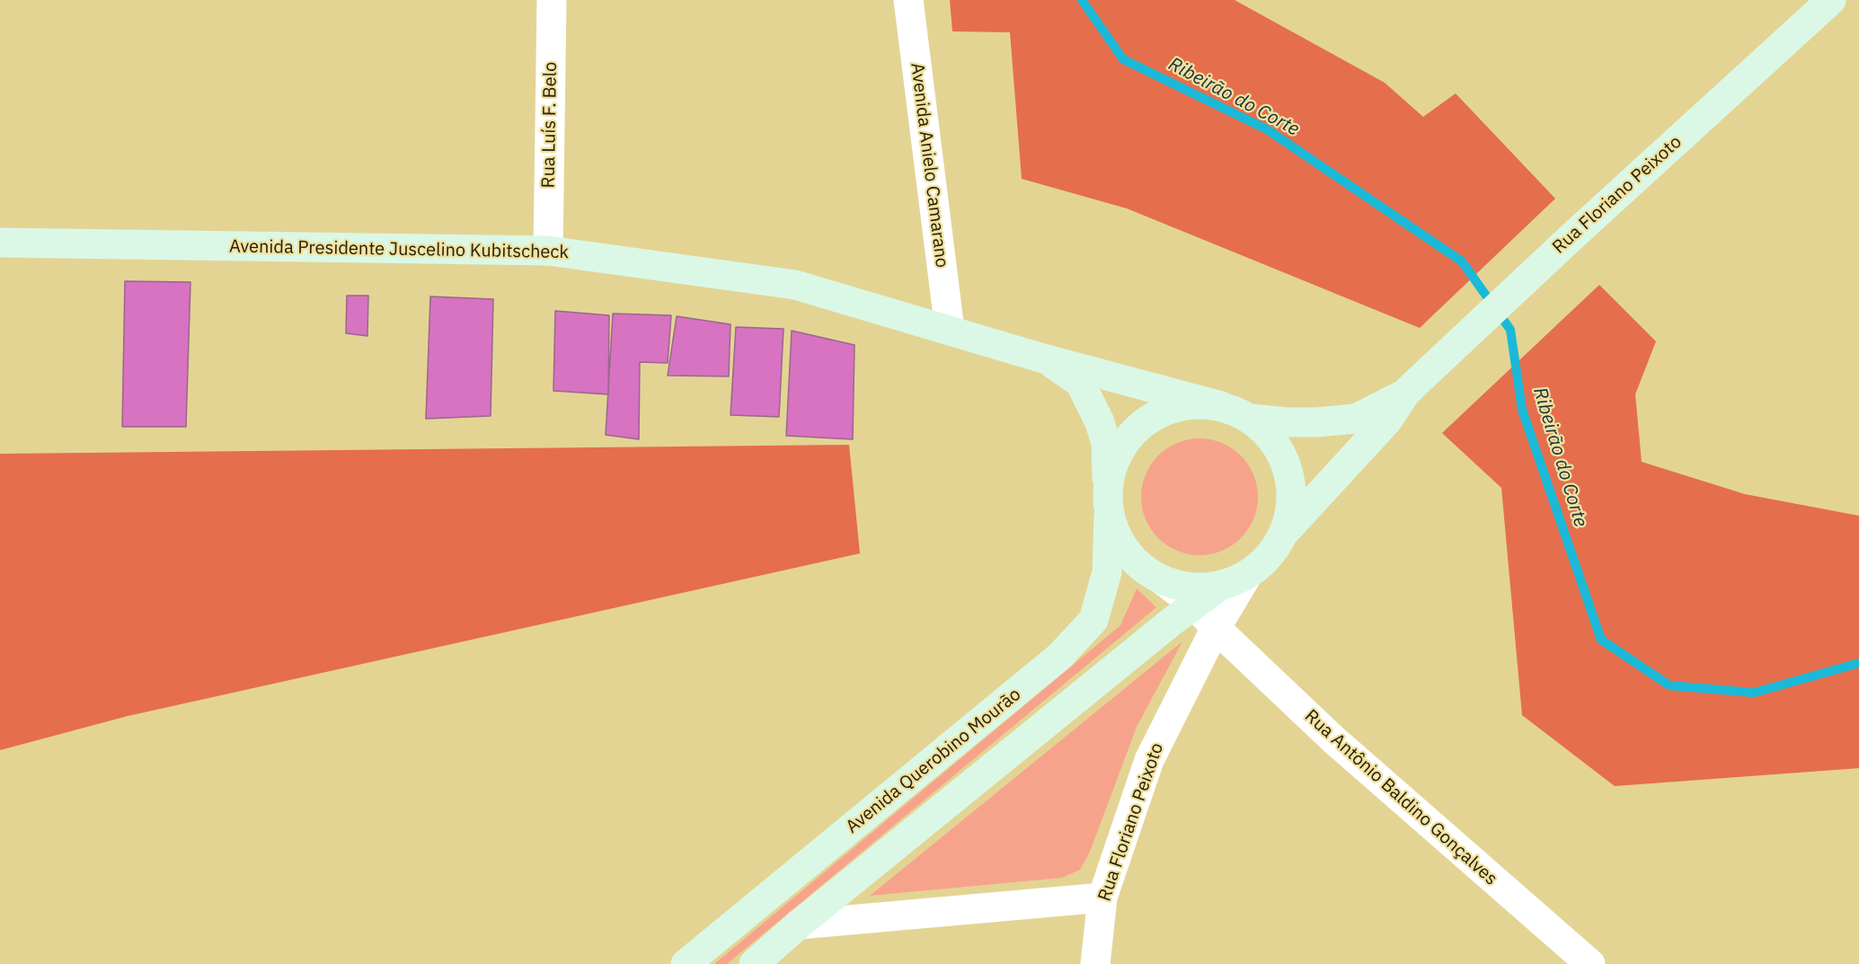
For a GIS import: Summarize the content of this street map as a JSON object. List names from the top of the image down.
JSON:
{
  "streets": {
    "main road": ["Rua Floriano Peixoto", "Avenida Presidente Juscelino Kubitscheck", "Avenida Querobino Mourão"],
    "street": ["Rua Luís F. Belo", "Avenida Anielo Camarano", "Rua Antônio Baldino Gonçalves"]
  },
  "crossings": [
    ["Rua Luís F. Belo", "Avenida Presidente Juscelino Kubitscheck"],
    ["Avenida Anielo Camarano", "Avenida Presidente Juscelino Kubitscheck"],
    ["Rua Floriano Peixoto", "Avenida Presidente Juscelino Kubitscheck"],
    ["Rua Floriano Peixoto", "Avenida Querobino Mourão"],
    ["Rua Floriano Peixoto", "Rua Antônio Baldino Gonçalves"],
    ["Avenida Presidente Juscelino Kubitscheck", "Avenida Querobino Mourão"],
    ["Avenida Presidente Juscelino Kubitscheck", "Rua Antônio Baldino Gonçalves"],
    ["Avenida Querobino Mourão", "Rua Antônio Baldino Gonçalves"]
  ],
  "water": ["Ribeirão do Corte"]
}
